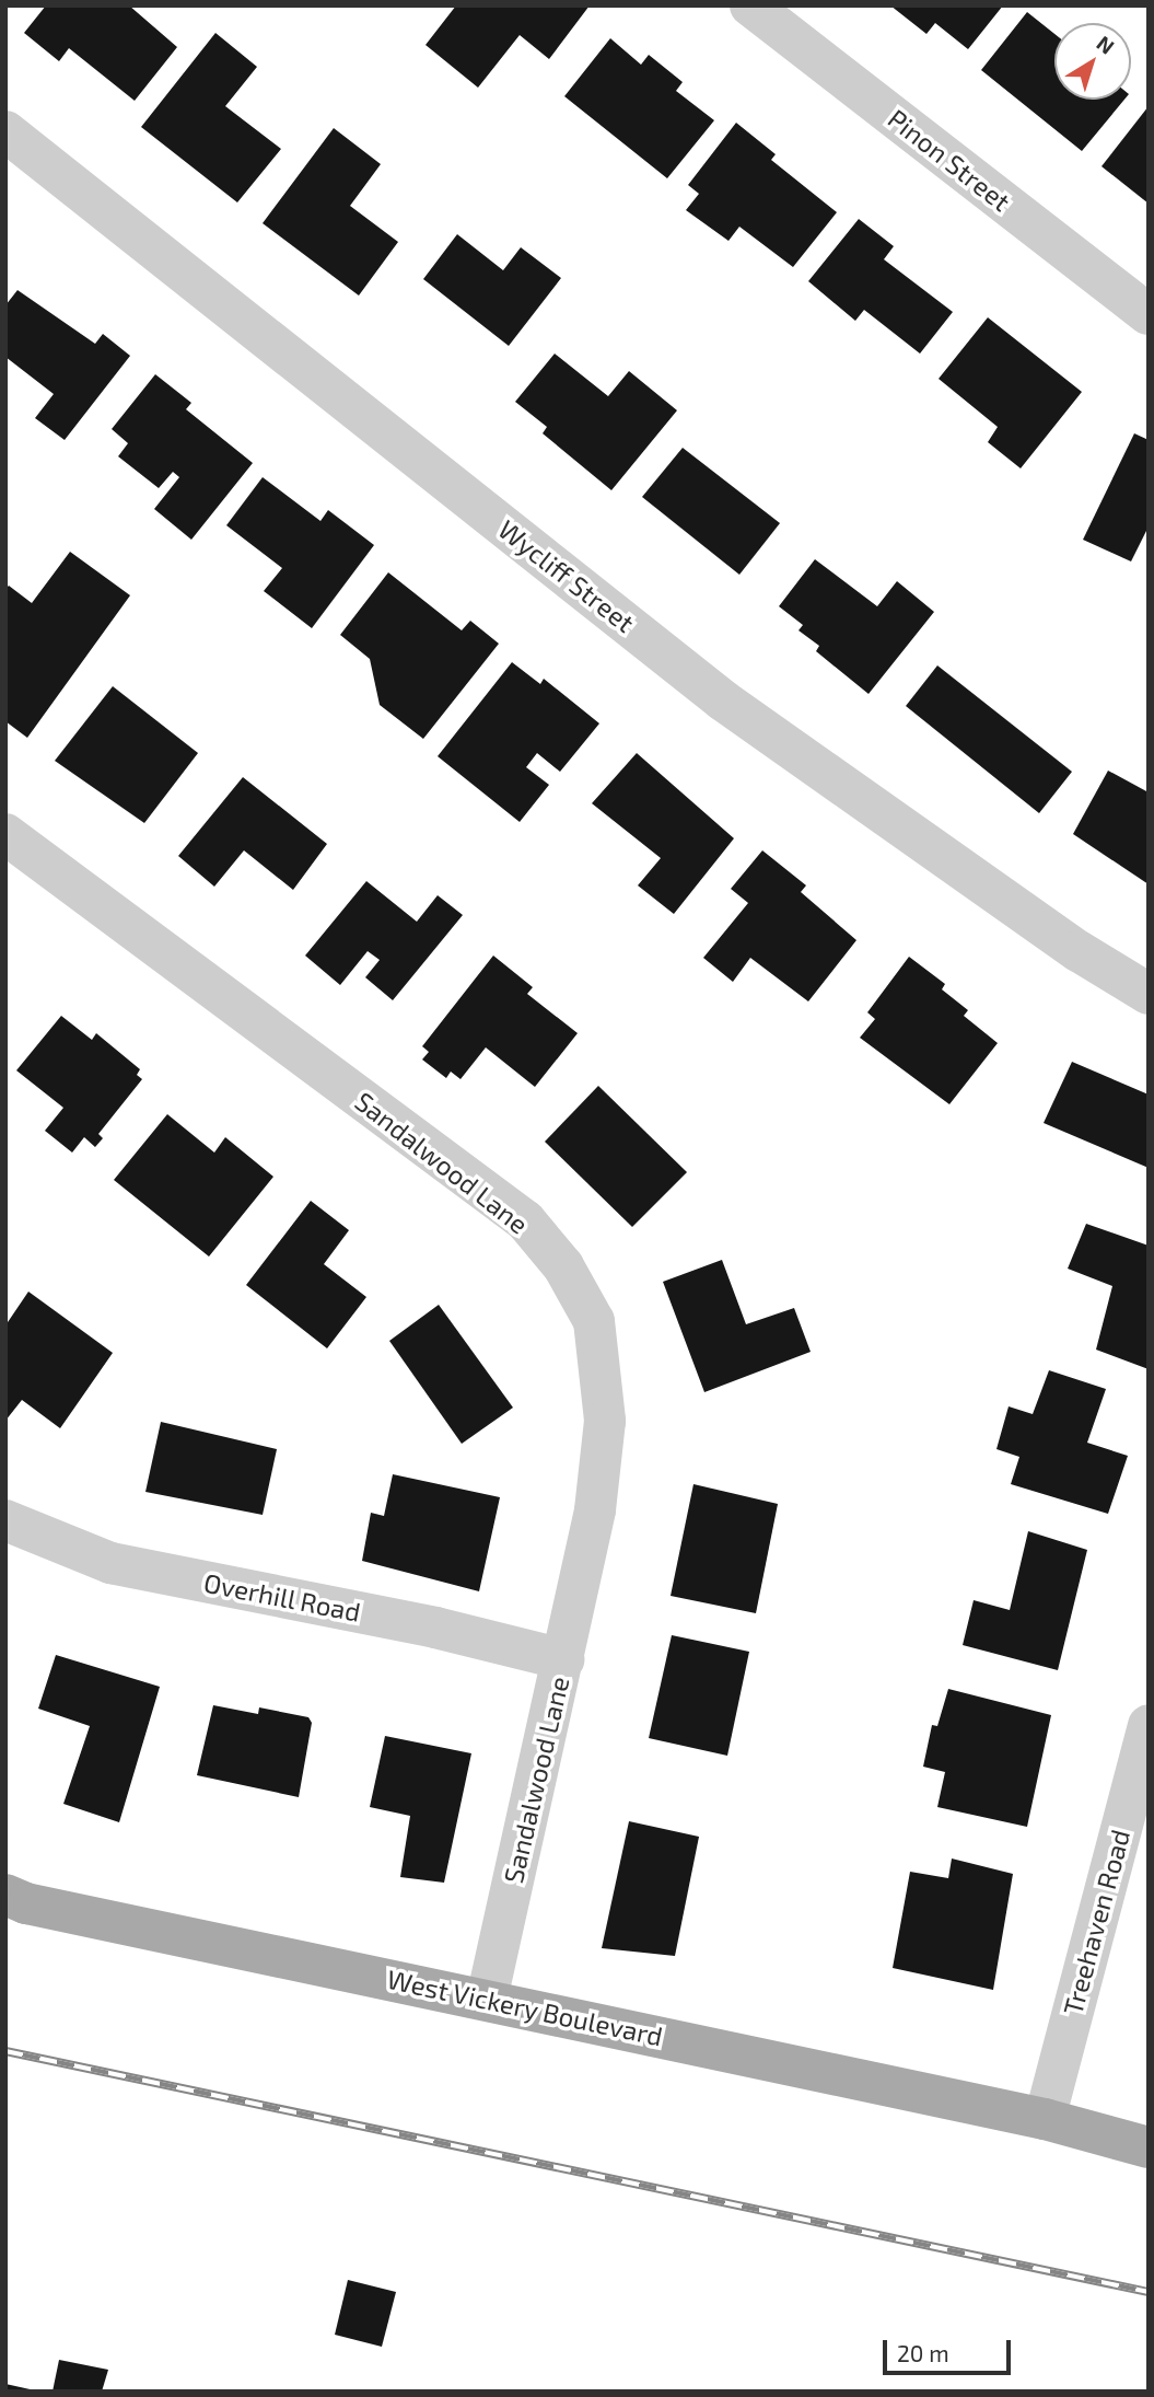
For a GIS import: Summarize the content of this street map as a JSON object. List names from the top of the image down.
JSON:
{
  "streets": {
    "main road": ["West Vickery Boulevard"],
    "street": [
      "Pinon Street",
      "Wycliff Street",
      "Sandalwood Lane",
      "Overhill Road",
      "Treehaven Road"
    ]
  },
  "crossings": [
    ["Sandalwood Lane", "Overhill Road"],
    ["Sandalwood Lane", "West Vickery Boulevard"],
    ["Treehaven Road", "West Vickery Boulevard"]
  ],
  "scale_bar": "20 m",
  "north": "top right"
}
